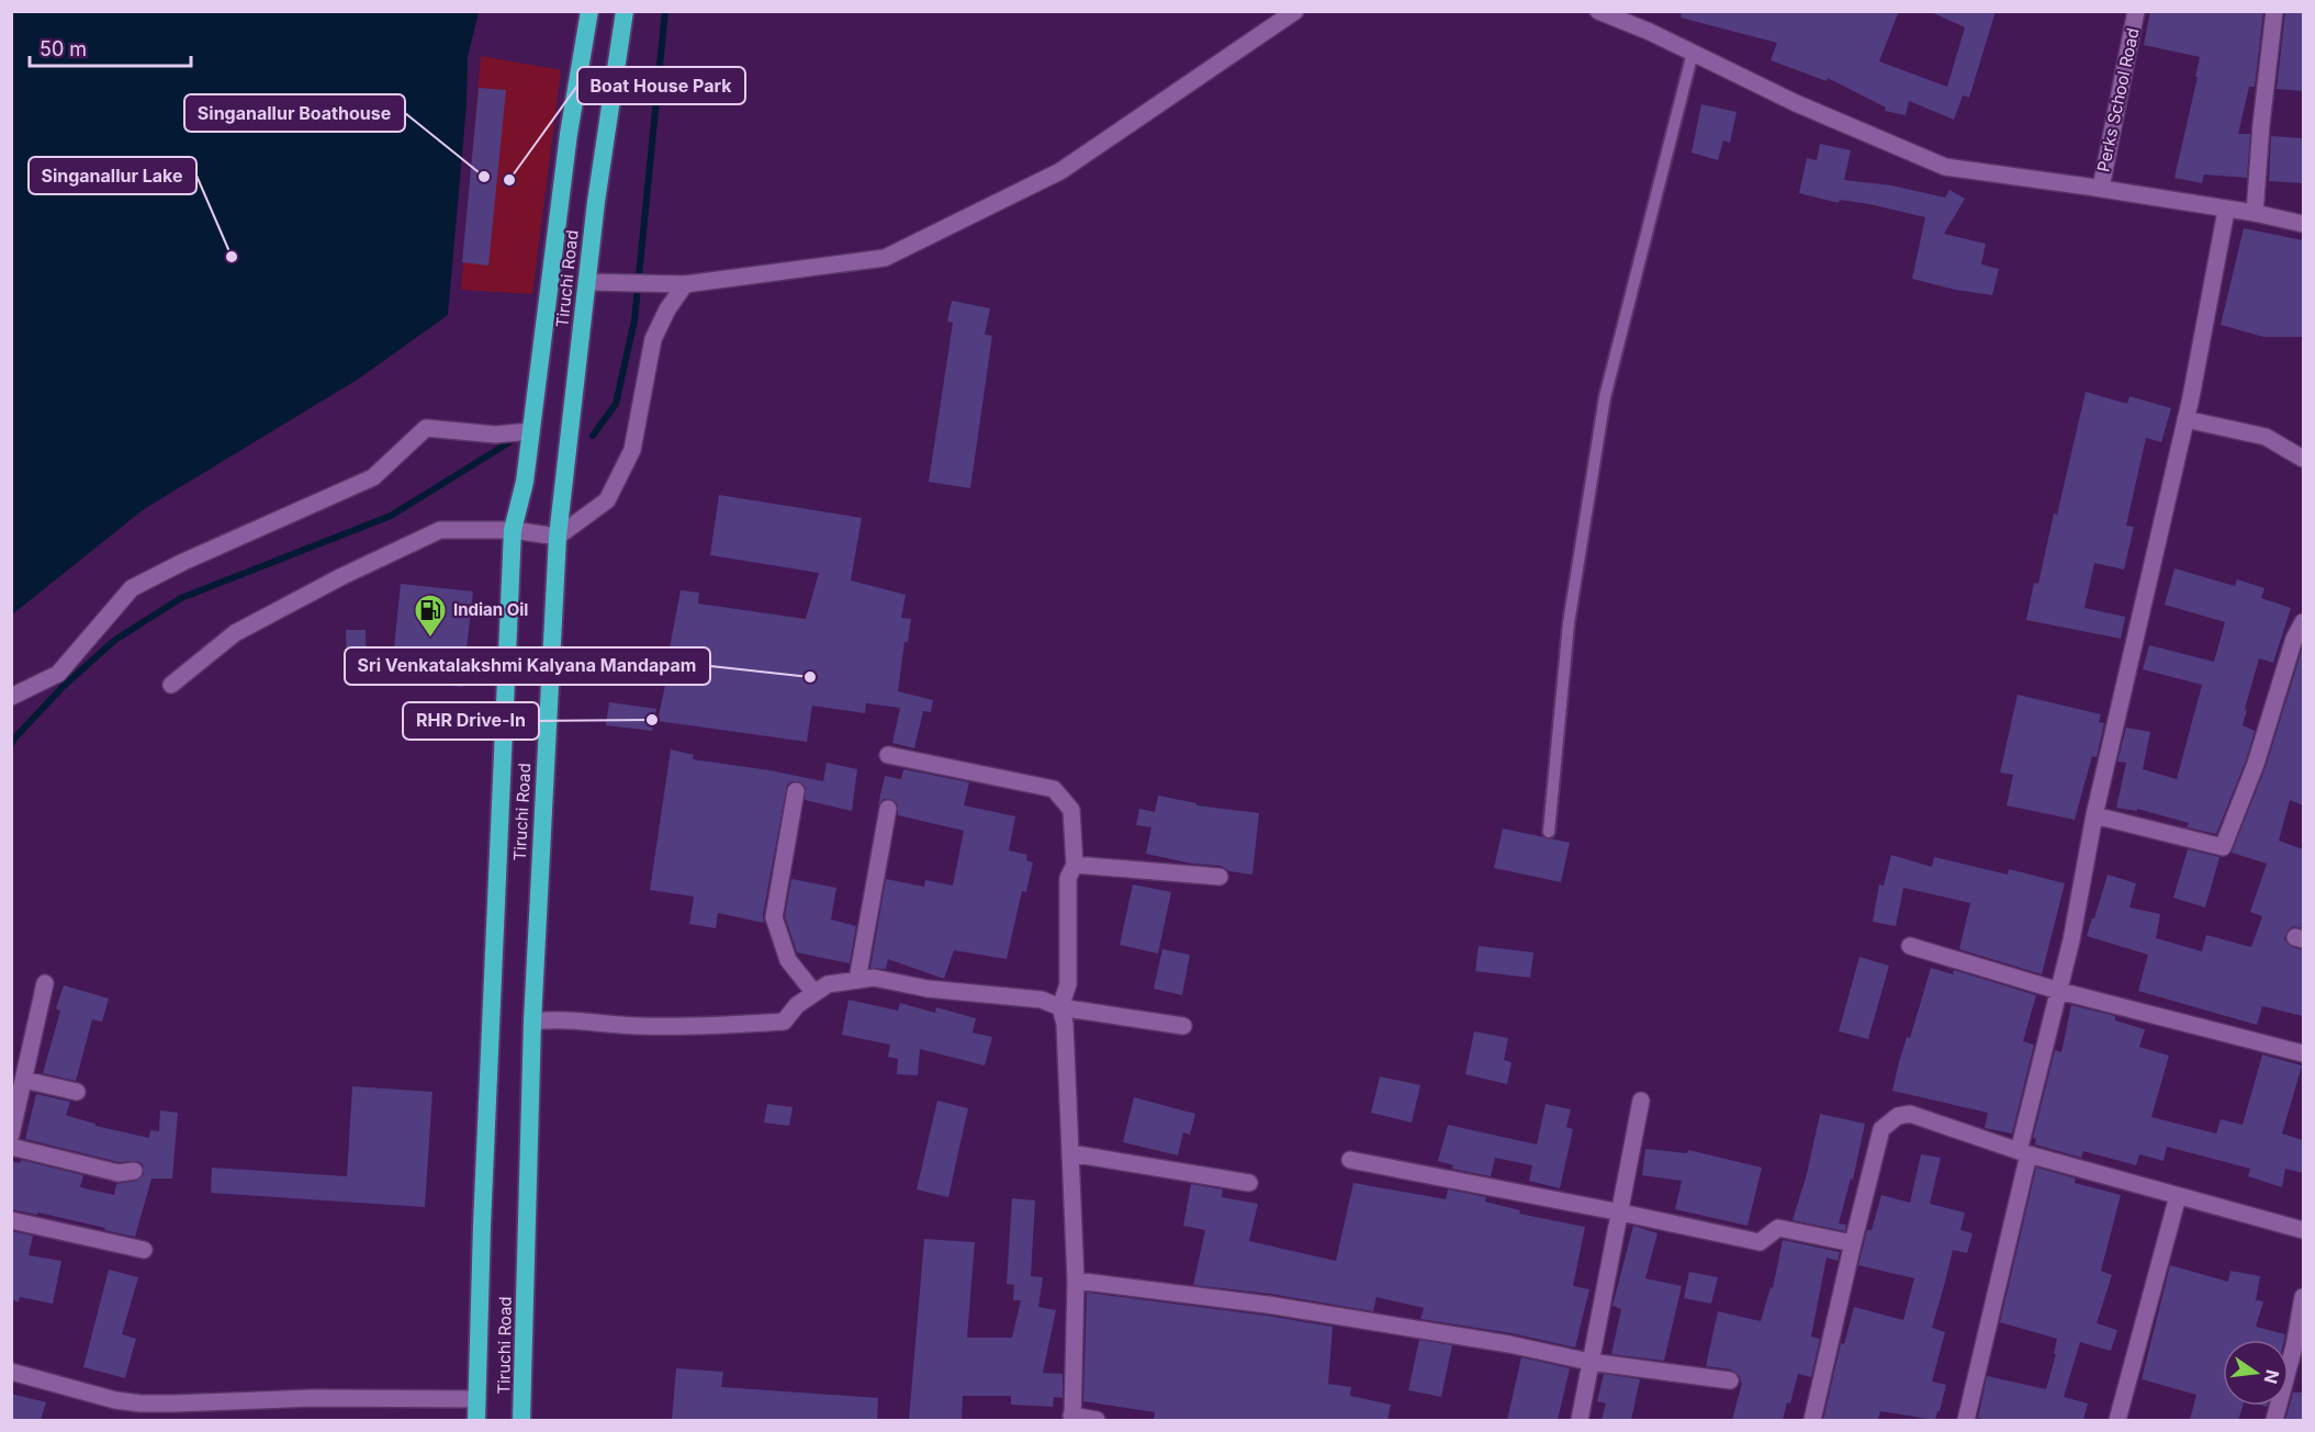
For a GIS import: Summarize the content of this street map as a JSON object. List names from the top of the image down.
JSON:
{
  "streets": {
    "highway": ["Tiruchi Road"],
    "street": ["Perks School Road"]
  },
  "places": {
    "other": [
      "Singanallur Boathouse",
      "Boat House Park",
      "Singanallur Lake",
      "Sri Venkatalakshmi Kalyana Mandapam",
      "RHR Drive-In"
    ],
    "fuel station": ["Indian Oil"]
  },
  "scale_bar": "50 m",
  "north": "right"
}
